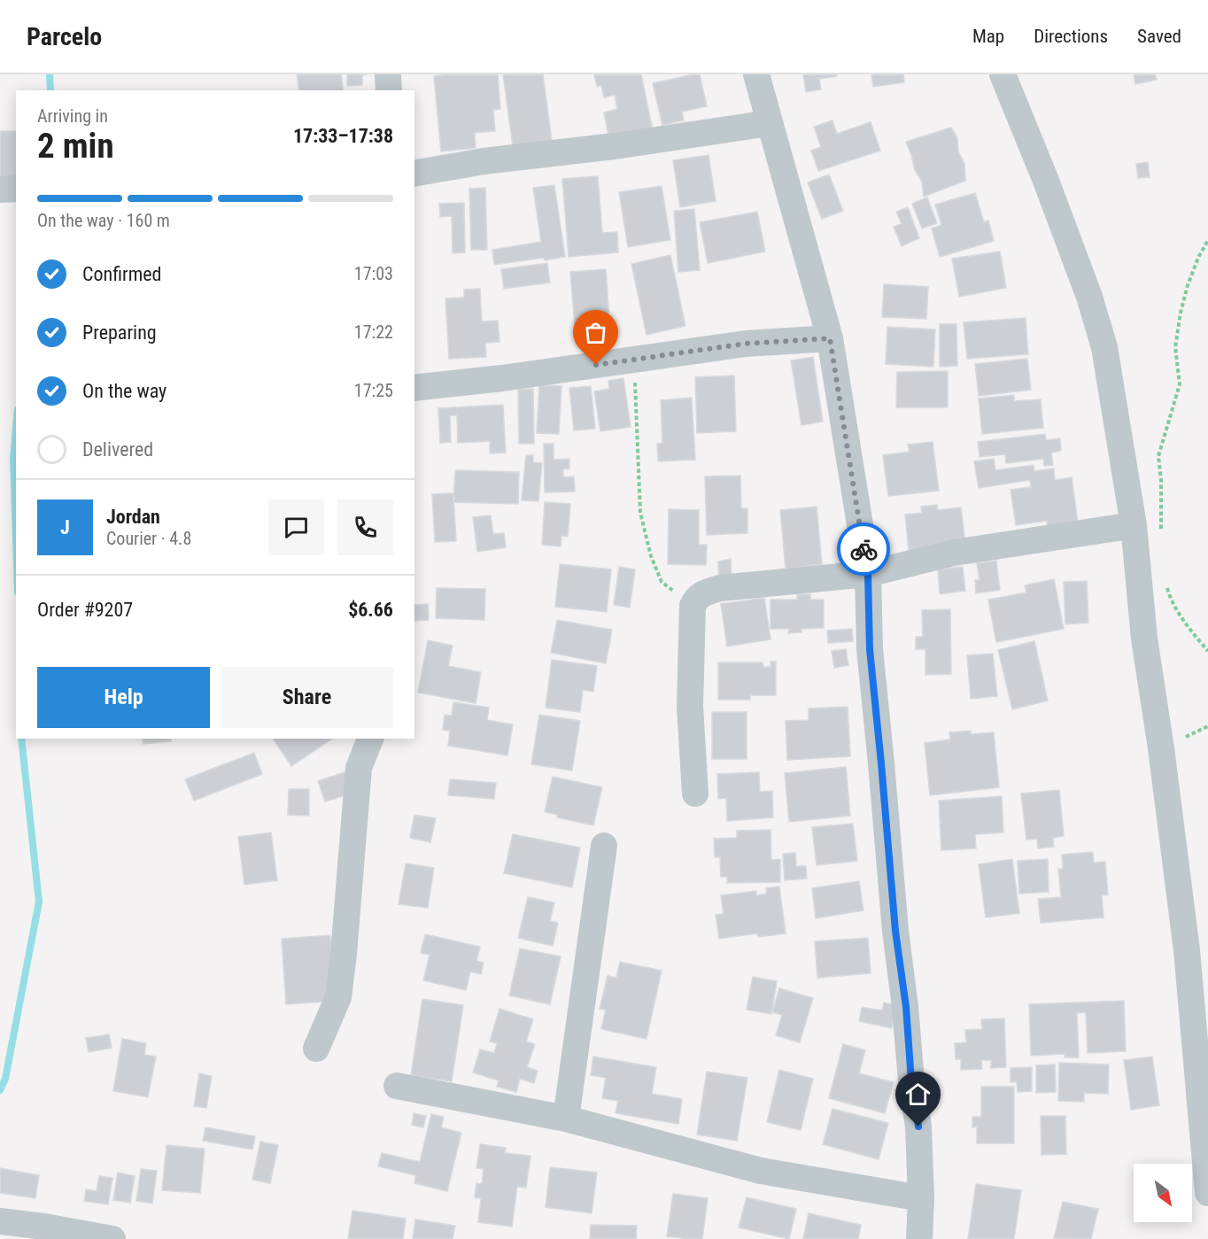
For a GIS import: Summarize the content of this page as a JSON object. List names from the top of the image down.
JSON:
{
  "north": "bottom right",
  "page": {
    "header": "Parcelo",
    "nav": ["Map", "Directions", "Saved"],
    "heading": ["2 min", "Arriving in", "17:33–17:38"],
    "panel": [
      "Jordan",
      "Courier · 4.8",
      "Order #9207",
      "$6.66"
    ],
    "bar": "On the way · 160 m",
    "list": [
      ["Confirmed", "17:03"],
      ["Preparing", "17:22"],
      ["On the way", "17:25"],
      "Delivered"
    ],
    "round": "J",
    "buttons": ["Help", "Share"]
  }
}
